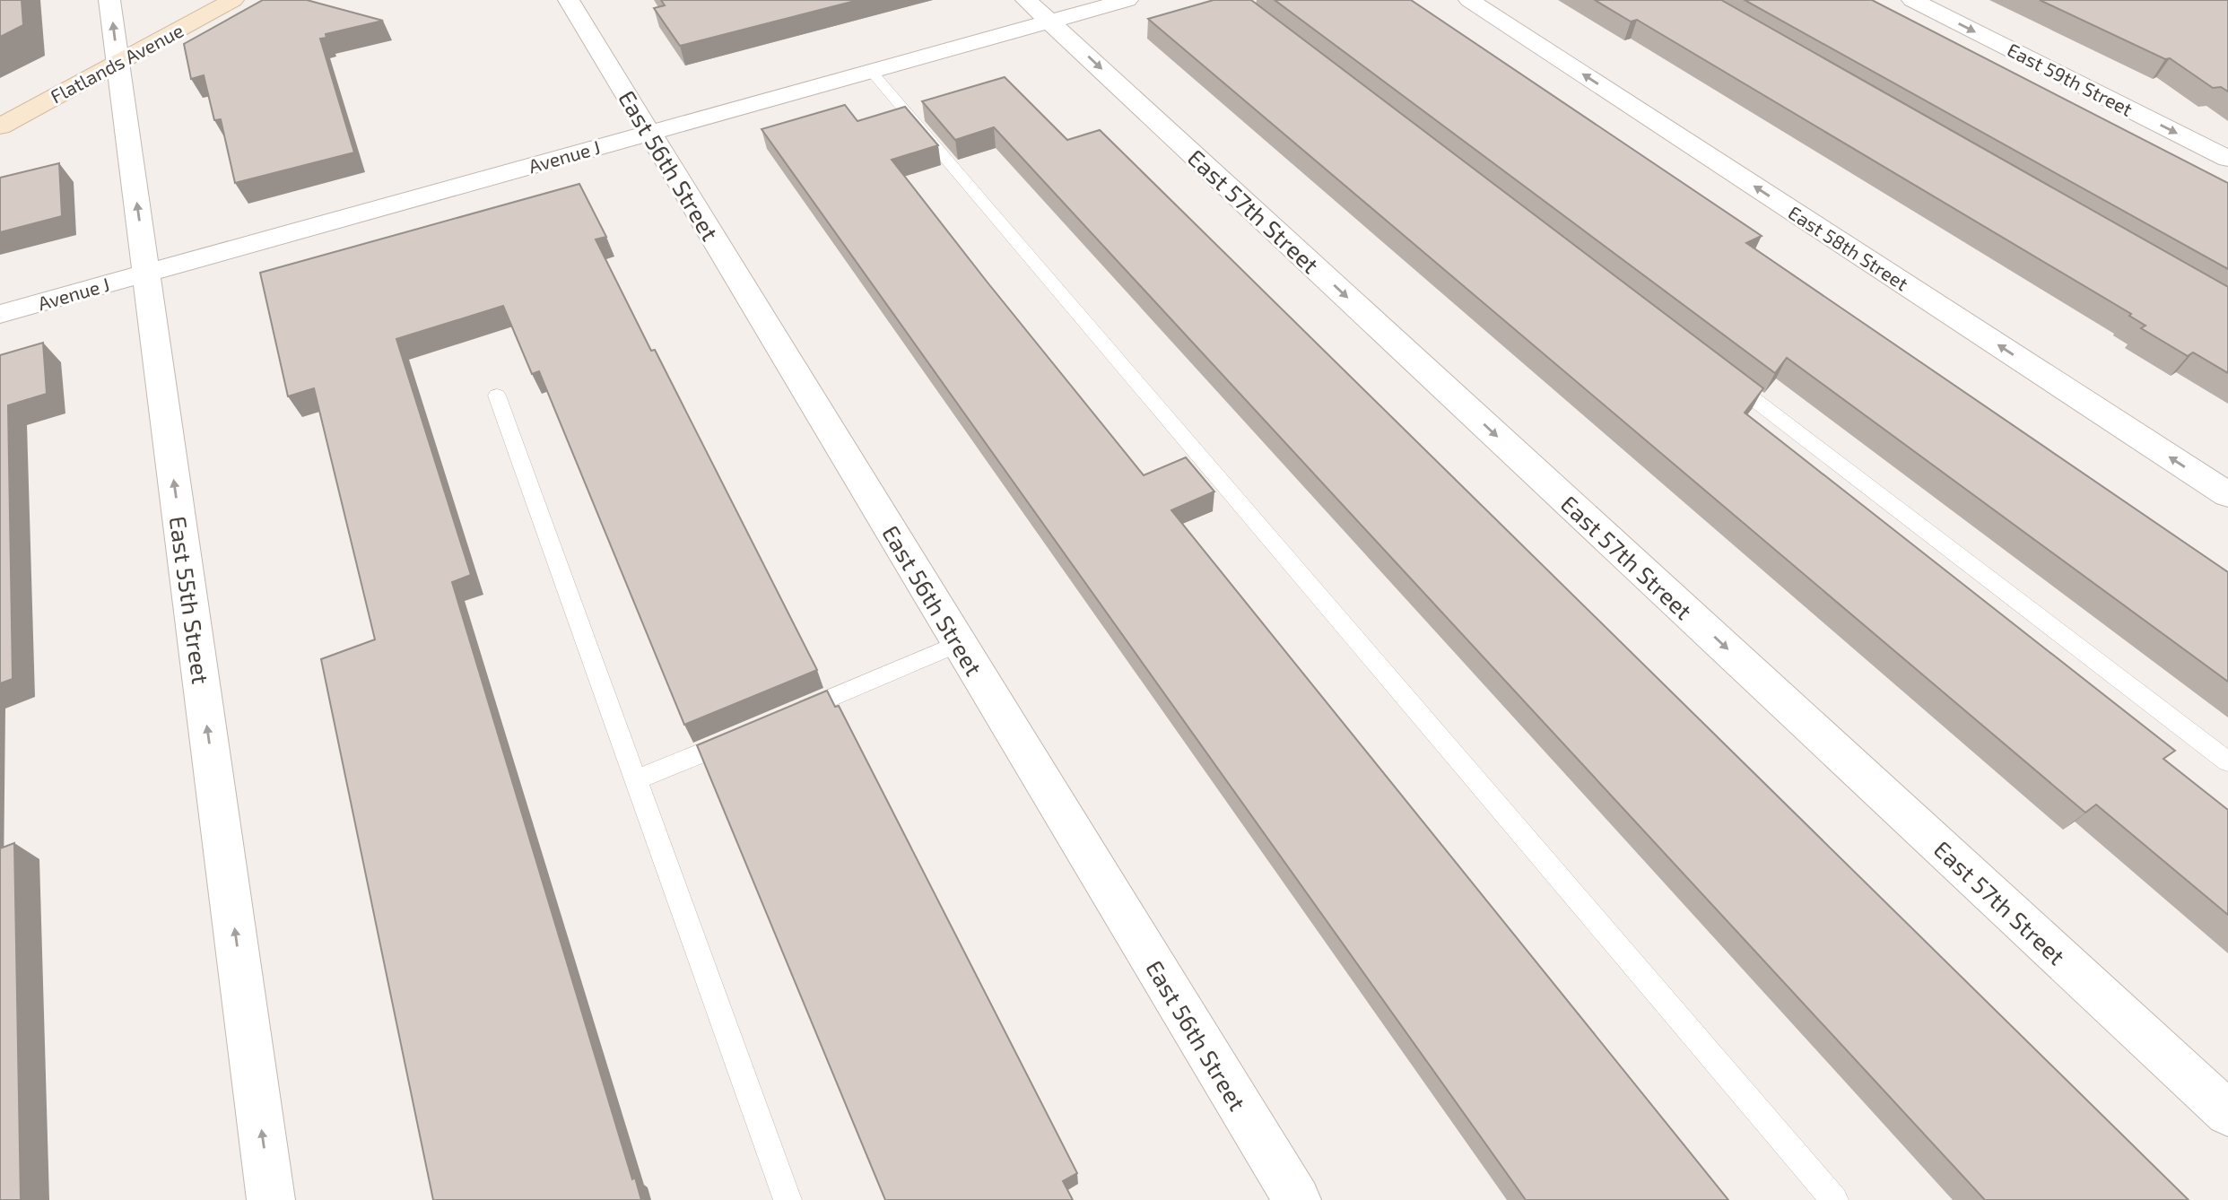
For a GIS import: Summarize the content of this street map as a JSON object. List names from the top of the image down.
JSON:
{
  "streets": {
    "main road": ["Flatlands Avenue"],
    "street": [
      "East 59th Street",
      "Avenue J",
      "East 56th Street",
      "East 57th Street",
      "East 58th Street",
      "East 55th Street"
    ]
  },
  "crossings": [
    ["Flatlands Avenue", "East 55th Street"],
    ["Avenue J", "East 56th Street"],
    ["Avenue J", "East 57th Street"],
    ["Avenue J", "East 55th Street"]
  ],
  "one_way": [
    "East 59th Street",
    "East 57th Street",
    "East 58th Street",
    "East 55th Street"
  ]
}
